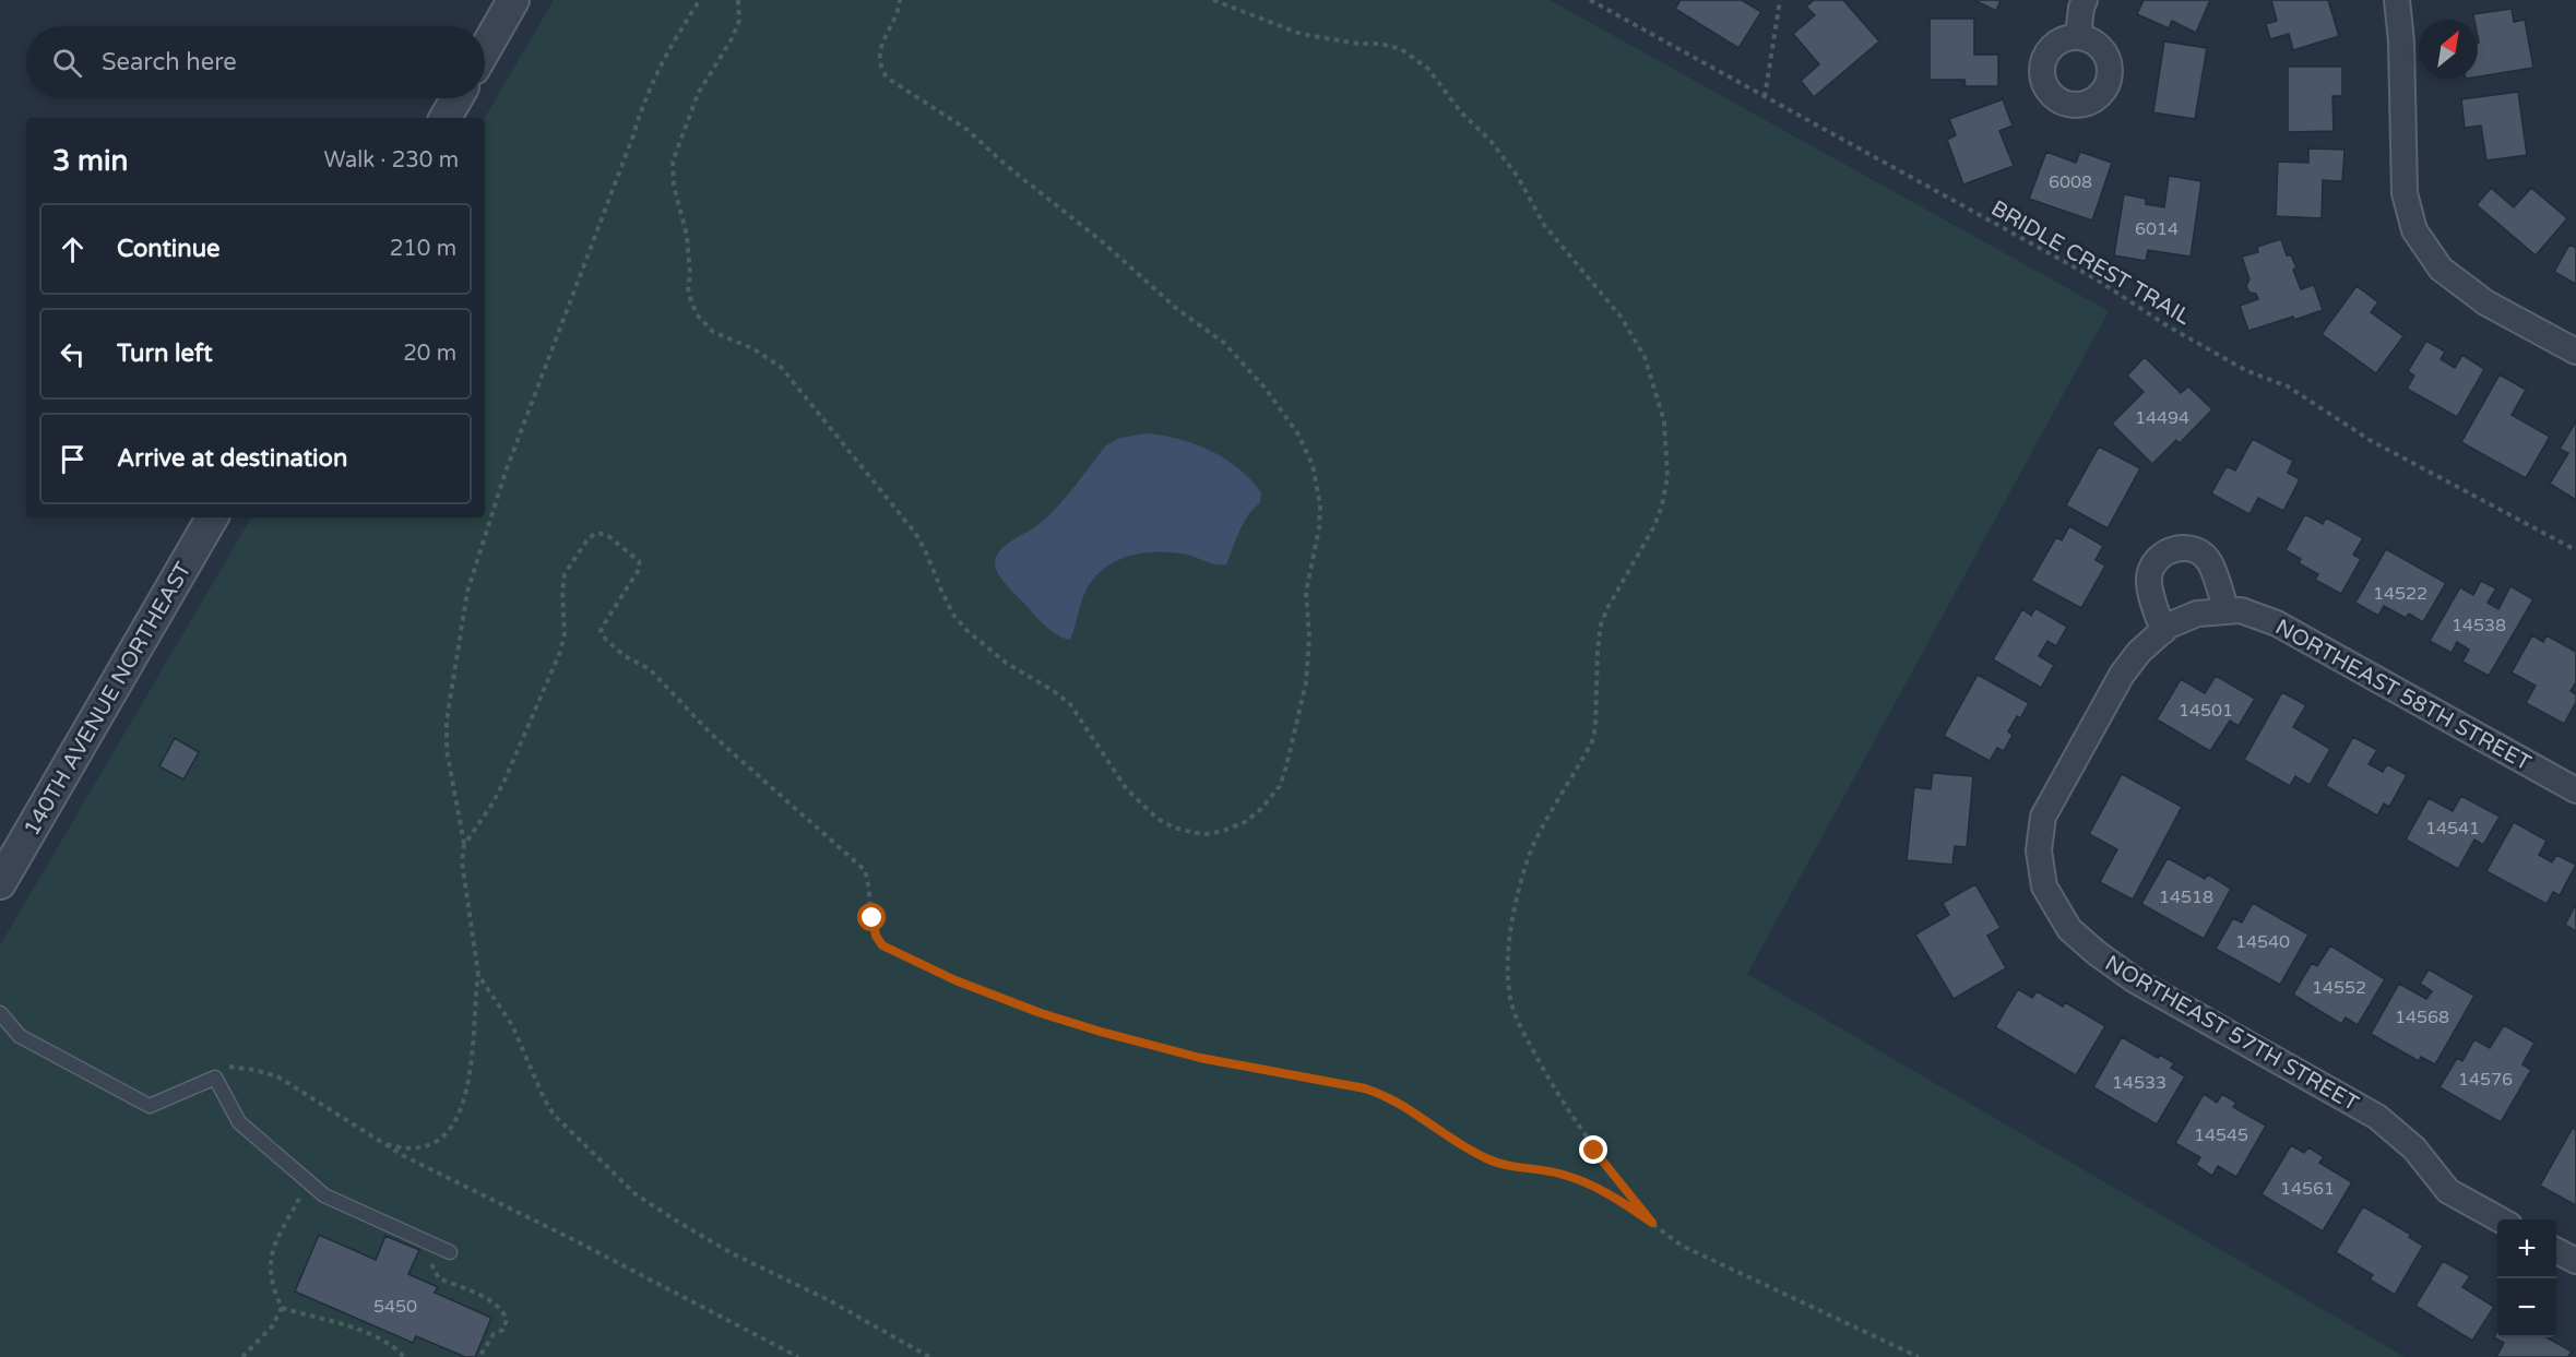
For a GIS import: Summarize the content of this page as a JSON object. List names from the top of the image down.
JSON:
{
  "streets": {
    "street": ["NORTHEAST 58TH STREET", "140TH AVENUE NORTHEAST", "NORTHEAST 57TH STREET"],
    "path": ["BRIDLE CREST TRAIL"]
  },
  "crossings": [
    ["NORTHEAST 58TH STREET", "NORTHEAST 57TH STREET"]
  ],
  "house_numbers": [
    "6008",
    "6014",
    "14494",
    "14522",
    "14538",
    "14501",
    "14541",
    "14518",
    "14540",
    "14552",
    "14568",
    "14576",
    "14533",
    "14545",
    "14561",
    "5450"
  ],
  "north": "top right",
  "page": {
    "search": "Search here",
    "heading": ["3 min", "Walk · 230 m"],
    "list": [
      ["Continue", "210 m"],
      ["Turn left", "20 m"],
      "Arrive at destination"
    ],
    "map_buttons": ["+", "−"]
  }
}
